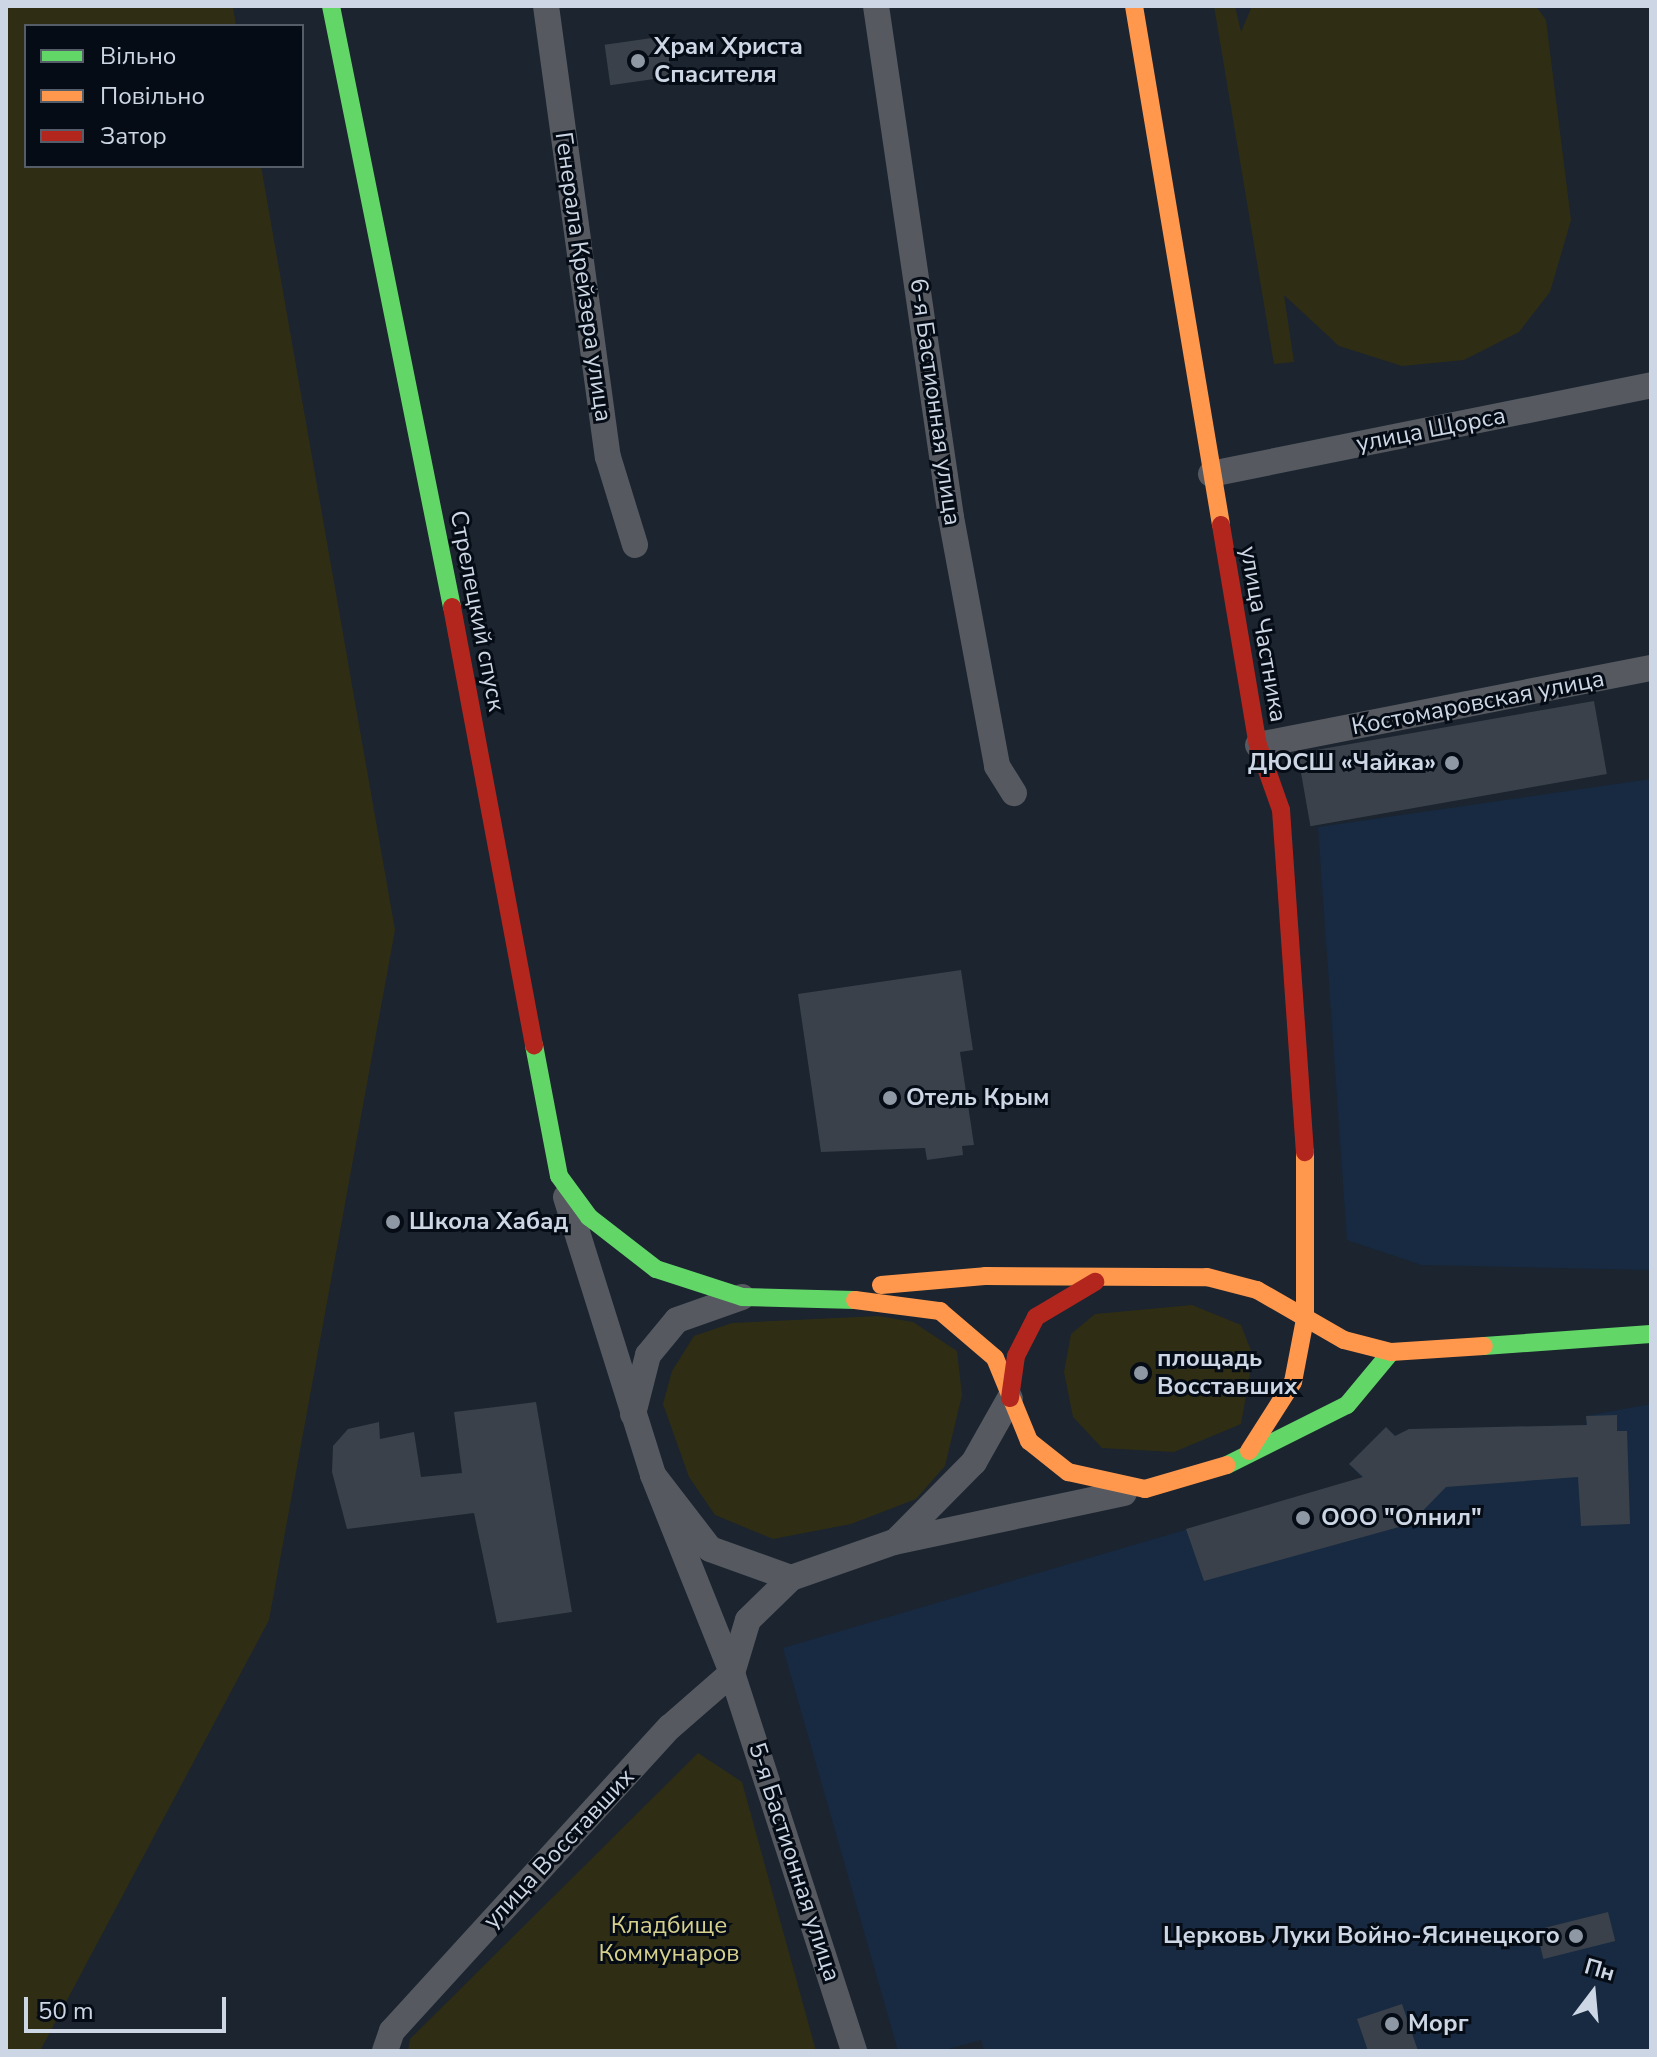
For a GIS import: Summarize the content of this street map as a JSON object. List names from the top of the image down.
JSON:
{
  "streets": {
    "main road": ["Стрелецкий спуск", "улица Частника"],
    "street": [
      "Генерала Крейзера улица",
      "6-я Бастионная улица",
      "улица Щорса",
      "Костомаровская улица",
      "улица Восставших",
      "5-я Бастионная улица"
    ]
  },
  "crossings": [
    ["улица Щорса", "улица Частника"],
    ["Стрелецкий спуск", "5-я Бастионная улица"],
    ["улица Частника", "Костомаровская улица"],
    ["улица Восставших", "5-я Бастионная улица"]
  ],
  "parks": ["Кладбище Коммунаров"],
  "places": [
    "Храм Христа Спасителя",
    "ДЮСШ «Чайка»",
    "Отель Крым",
    "Школа Хабад",
    "площадь Восставших",
    "ООО \"Олнил\"",
    "Церковь Луки Войно-Ясинецкого",
    "Морг"
  ],
  "legend": ["Вільно", "Повільно", "Затор"],
  "scale_bar": "50 m",
  "north": "top"
}
